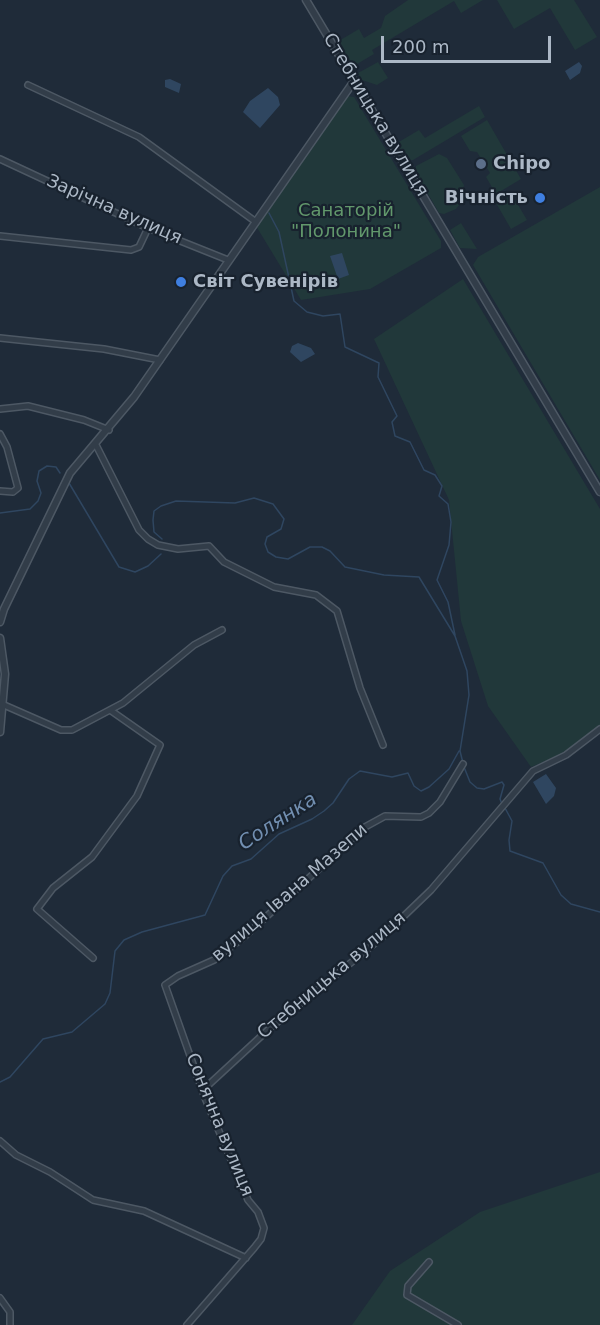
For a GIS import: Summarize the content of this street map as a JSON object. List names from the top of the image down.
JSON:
{
  "streets": {
    "street": [
      "Стебницька вулиця",
      "Зарічна вулиця",
      "вулиця Івана Мазепи",
      "Сонячна вулиця"
    ]
  },
  "crossings": [
    ["Стебницька вулиця", "Сонячна вулиця"],
    ["вулиця Івана Мазепи", "Сонячна вулиця"]
  ],
  "water": ["Солянка"],
  "parks": ["Санаторій \"Полонина\""],
  "places": ["Chipo", "Вічність", "Світ Сувенірів"],
  "scale_bar": "200 m"
}
